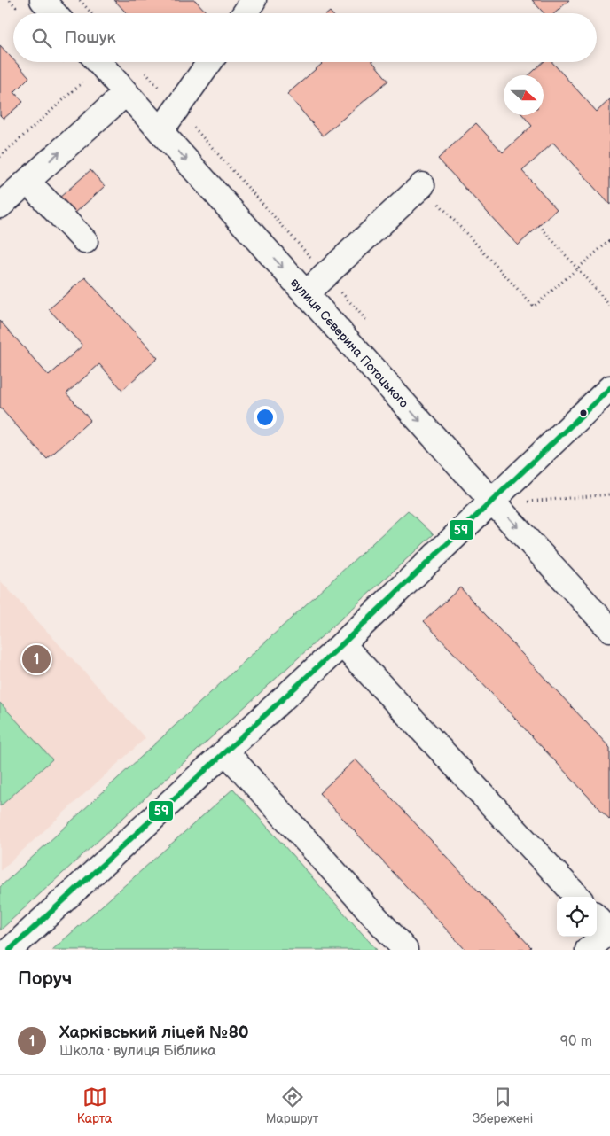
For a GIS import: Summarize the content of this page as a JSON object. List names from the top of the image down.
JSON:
{
  "streets": {
    "street": ["вулиця Северина Потоцького"]
  },
  "lines": ["transit line 59"],
  "north": "right",
  "page": {
    "search": "Пошук",
    "pins": "1",
    "heading": "Поруч",
    "list": [
      {
        "mark": "1",
        "name": "Харківський ліцей №80",
        "note": "Школа · вулиця Біблика",
        "value": "90 m"
      }
    ],
    "nav": ["Карта", "Маршрут", "Збережені"]
  }
}
